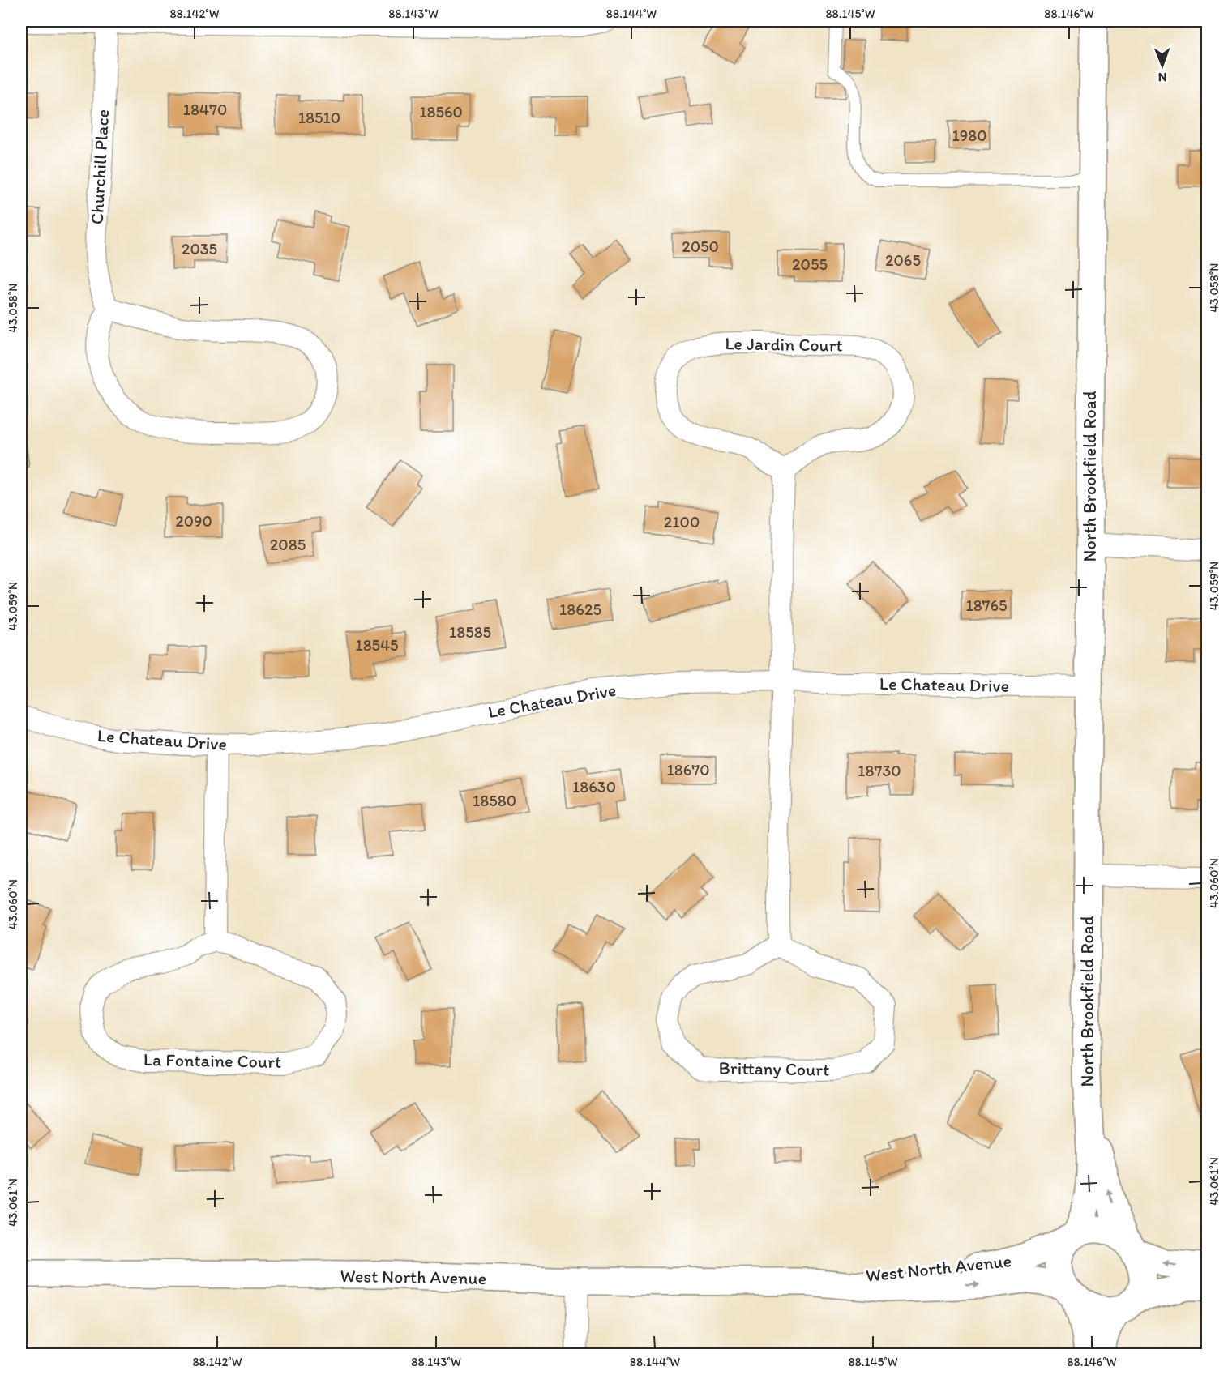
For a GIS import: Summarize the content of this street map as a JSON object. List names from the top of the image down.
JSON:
{
  "streets": {
    "main road": ["North Brookfield Road", "West North Avenue"],
    "street": [
      "Churchill Place",
      "Le Jardin Court",
      "Le Chateau Drive",
      "La Fontaine Court",
      "Brittany Court"
    ]
  },
  "crossings": [
    ["North Brookfield Road", "Le Chateau Drive"],
    ["North Brookfield Road", "West North Avenue"]
  ],
  "house_numbers": [
    "18470",
    "18560",
    "18510",
    "1980",
    "2050",
    "2035",
    "2065",
    "2055",
    "2090",
    "2100",
    "2085",
    "18765",
    "18625",
    "18585",
    "18545",
    "18670",
    "18730",
    "18630",
    "18580"
  ],
  "north": "bottom",
  "coordinates": [
    "88.142°W",
    "88.143°W",
    "88.144°W",
    "88.145°W",
    "88.146°W",
    "43.058°N",
    "43.059°N",
    "43.060°N",
    "43.061°N"
  ]
}
